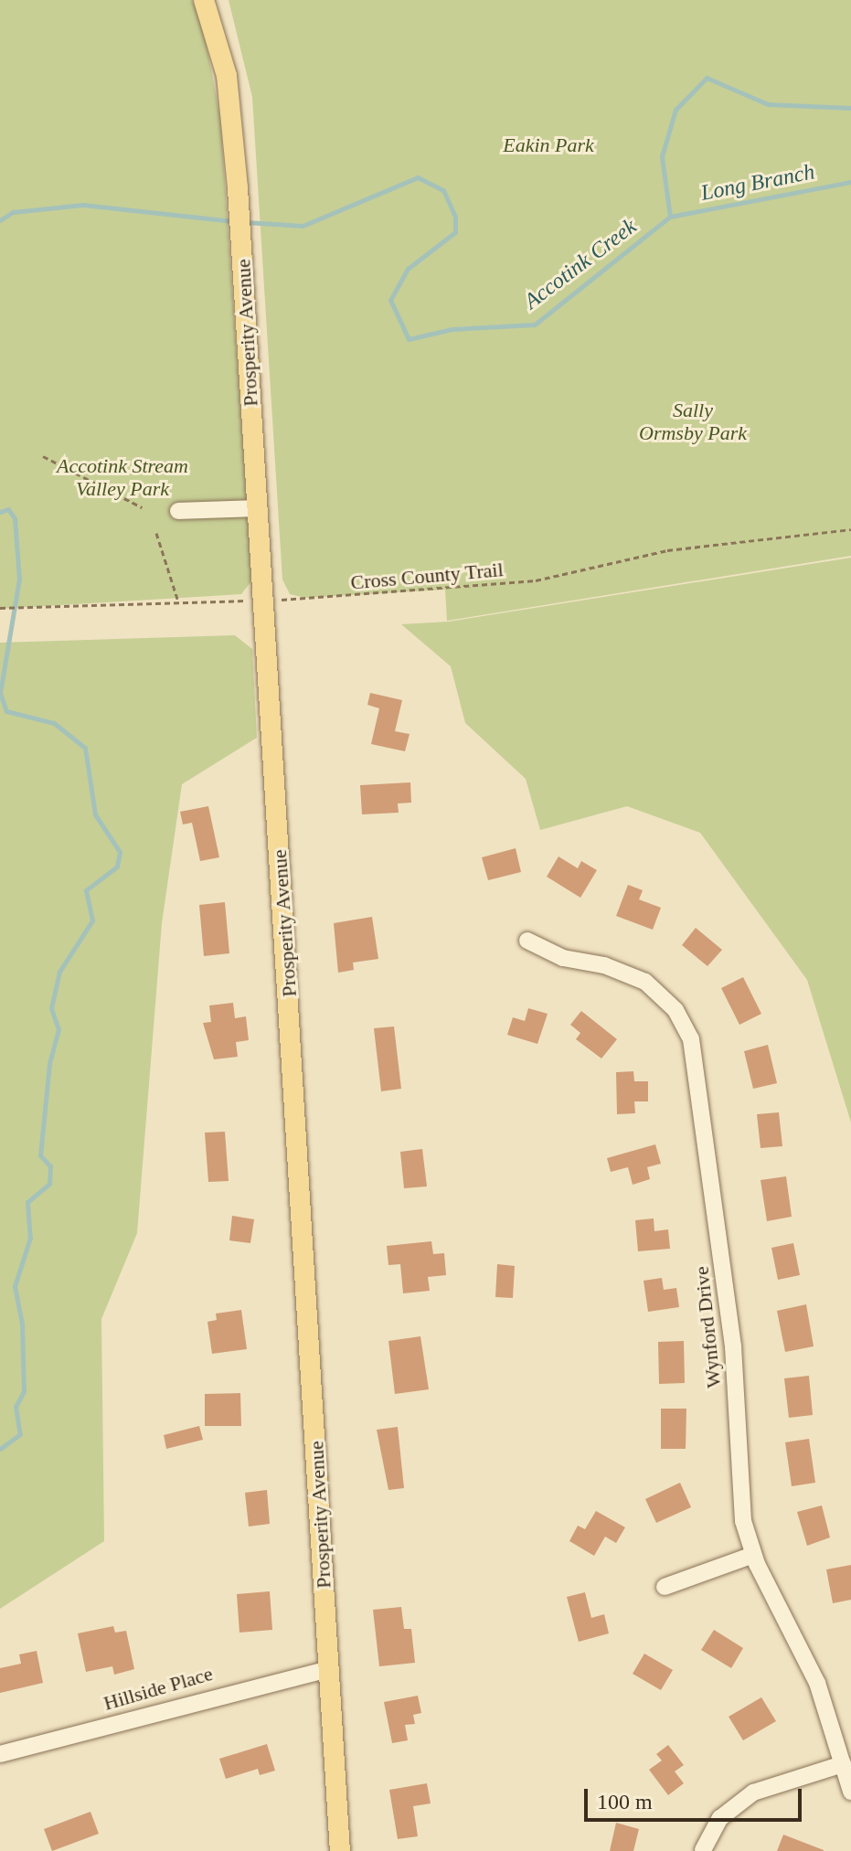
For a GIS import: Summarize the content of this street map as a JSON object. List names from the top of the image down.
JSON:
{
  "streets": {
    "main road": ["Prosperity Avenue"],
    "street": ["Wynford Drive", "Hillside Place"],
    "path": ["Cross County Trail"]
  },
  "crossings": [
    ["Prosperity Avenue", "Cross County Trail"],
    ["Prosperity Avenue", "Hillside Place"]
  ],
  "water": ["Long Branch", "Accotink Creek"],
  "parks": ["Eakin Park", "Sally Ormsby Park", "Accotink Stream Valley Park"],
  "scale_bar": "100 m"
}
